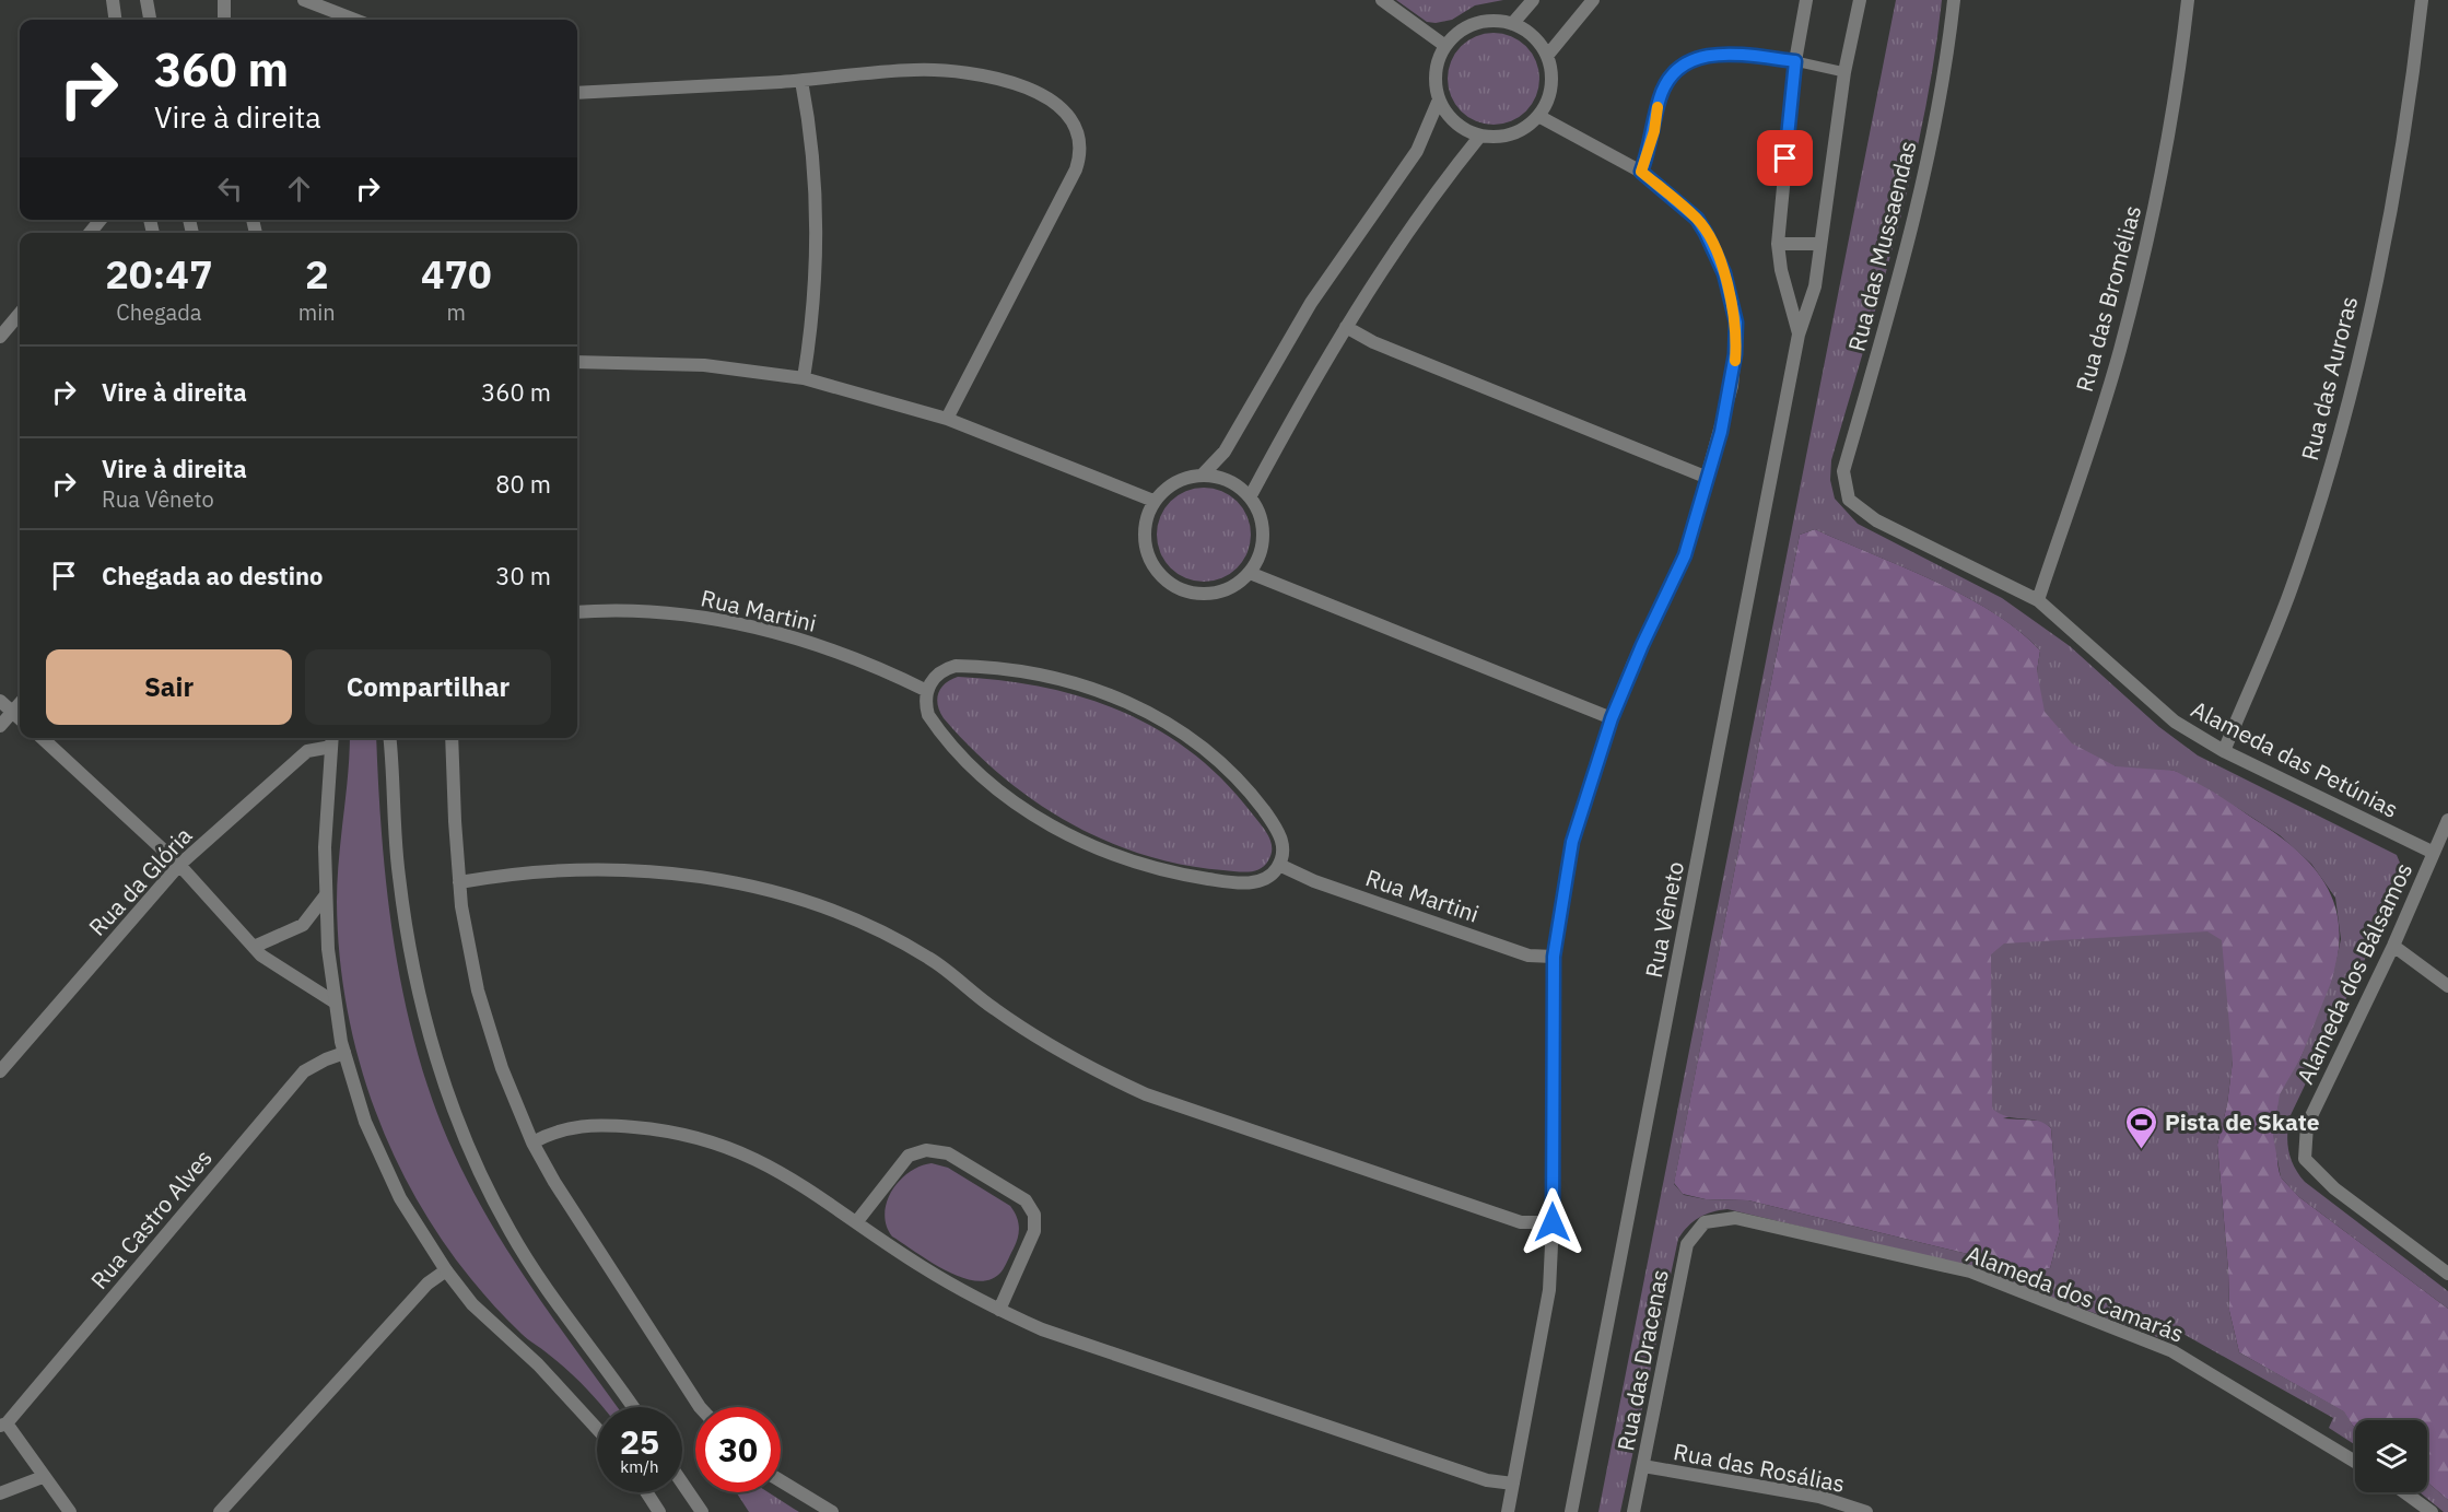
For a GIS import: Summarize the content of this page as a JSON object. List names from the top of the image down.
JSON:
{
  "streets": {
    "street": [
      "Rua das Mussaendas",
      "Rua das Bromélias",
      "Rua das Auroras",
      "Rua Martini",
      "Alameda das Petúnias",
      "Rua da Glória",
      "Rua Vêneto",
      "Alameda dos Bálsamos",
      "Rua Castro Alves",
      "Alameda dos Camarás",
      "Rua das Dracenas",
      "Rua das Rosálias"
    ]
  },
  "crossings": [
    ["Rua das Mussaendas", "Alameda das Petúnias"],
    ["Rua das Bromélias", "Alameda das Petúnias"],
    ["Rua das Auroras", "Alameda das Petúnias"],
    ["Alameda das Petúnias", "Alameda dos Bálsamos"],
    ["Alameda dos Camarás", "Rua das Dracenas"],
    ["Rua das Dracenas", "Rua das Rosálias"]
  ],
  "places": {
    "sports": ["Pista de Skate"]
  },
  "page": {
    "turn": ["360 m", "Vire à direita"],
    "eta": [
      "20:47",
      "Chegada",
      "2",
      "min",
      "470",
      "m"
    ],
    "list": [
      {
        "name": "Vire à direita",
        "value": "360 m"
      },
      {
        "name": "Vire à direita",
        "note": "Rua Vêneto",
        "value": "80 m"
      },
      {
        "name": "Chegada ao destino",
        "value": "30 m"
      }
    ],
    "buttons": ["Sair", "Compartilhar"],
    "speed": "25 km/h",
    "limit": "30"
  }
}
